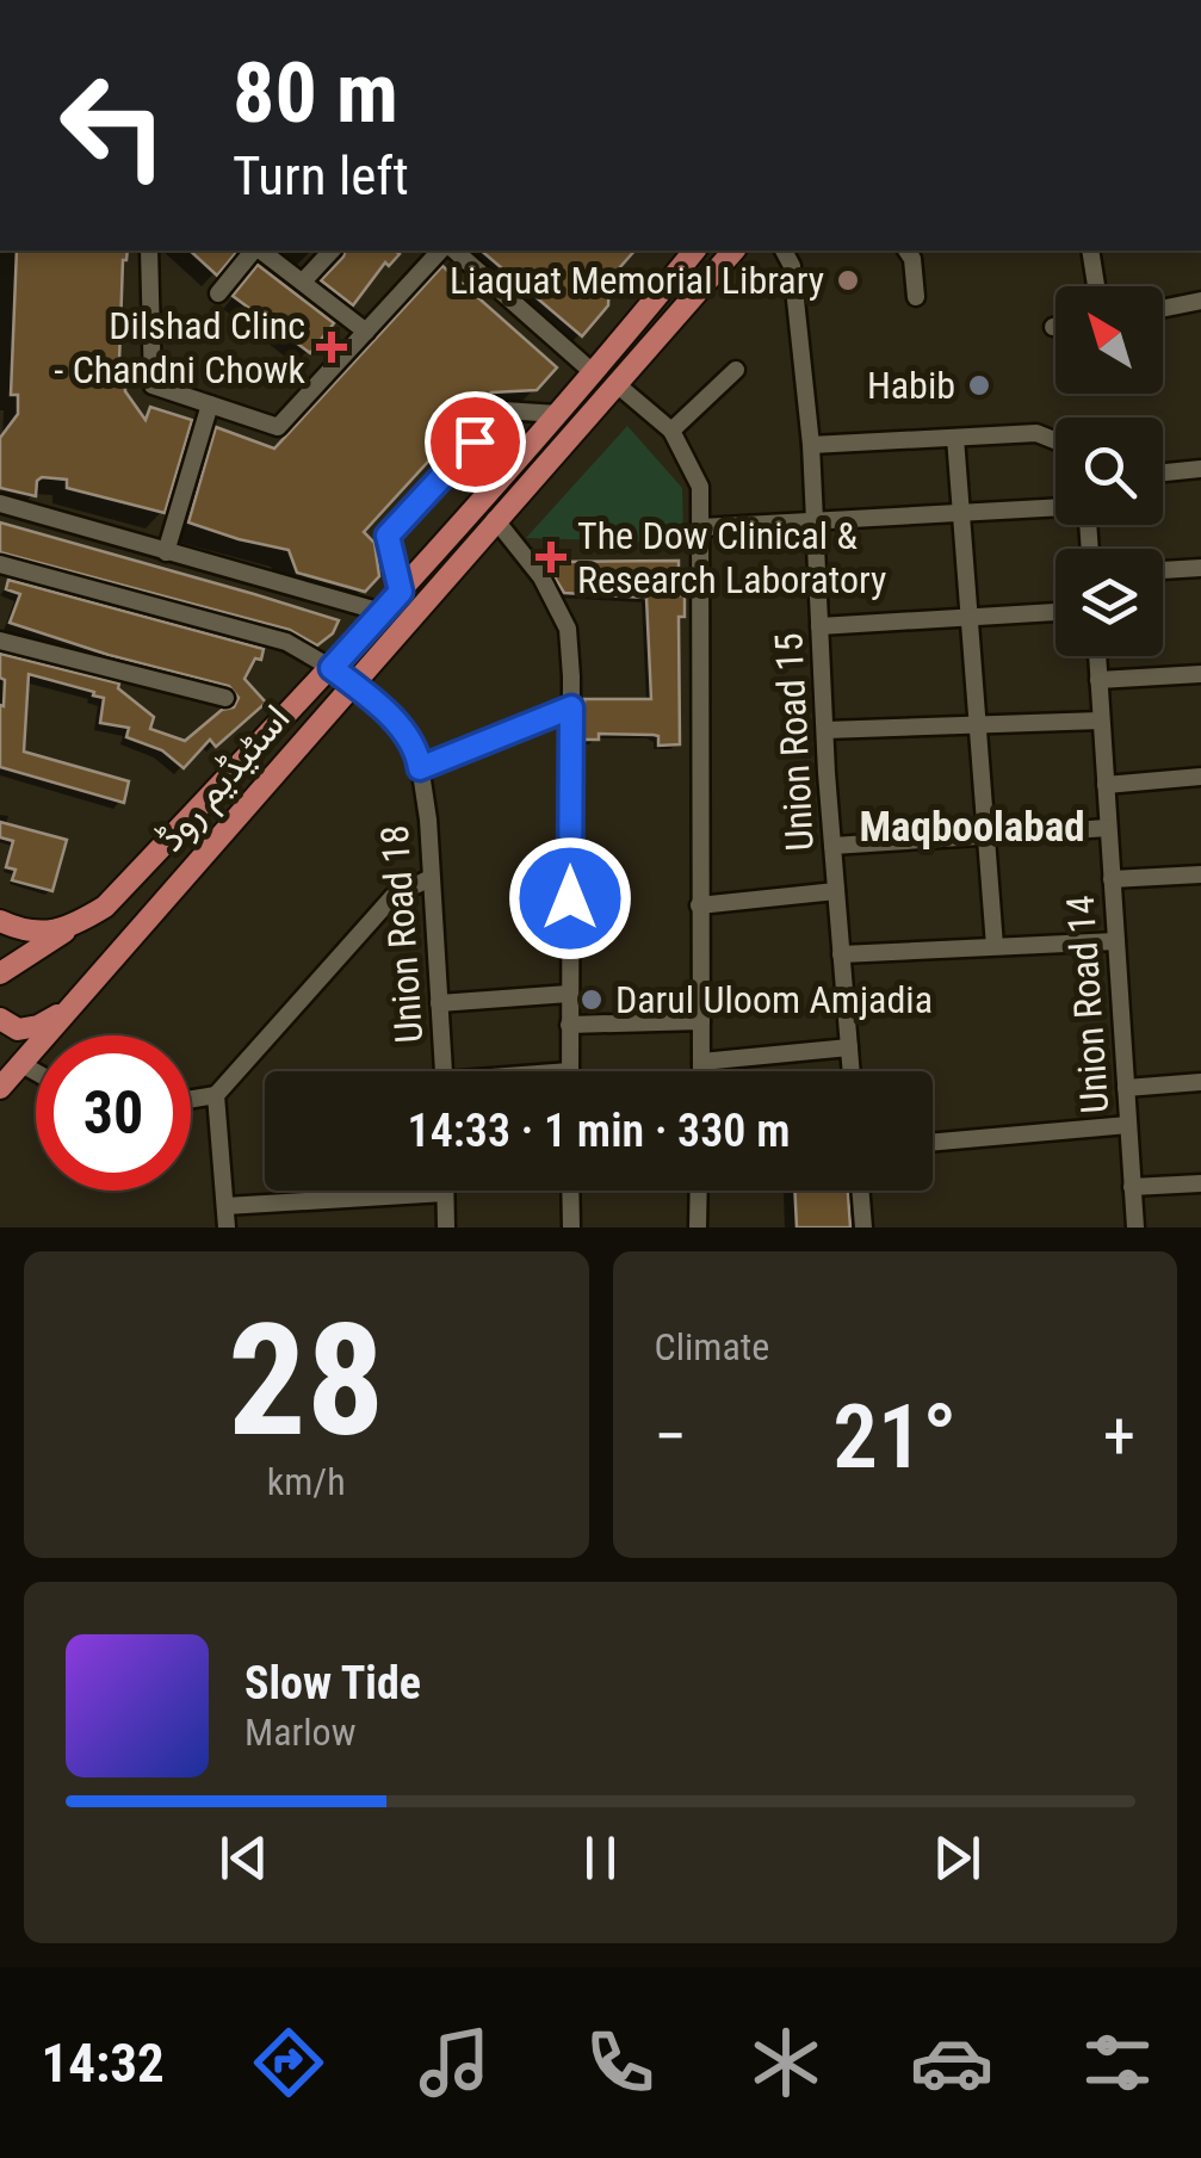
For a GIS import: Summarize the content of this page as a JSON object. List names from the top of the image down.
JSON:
{
  "streets": {
    "main road": ["اسٹیڈیم روڈ"],
    "street": ["Union Road 15", "Union Road 18", "Union Road 14"]
  },
  "crossings": [
    ["اسٹیڈیم روڈ", "Union Road 18"]
  ],
  "districts": ["Maqboolabad"],
  "places": {
    "other": ["Liaquat Memorial Library", "Habib", "Darul Uloom Amjadia"],
    "health": ["Dilshad Clinc - Chandni Chowk", "The Dow Clinical & Research Laboratory"]
  },
  "north": "top left",
  "page": {
    "turn": ["80 m", "Turn left"],
    "limit": "30",
    "trip": "14:33 · 1 min · 330 m",
    "tile": [
      ["28", "km/h"],
      "Climate"
    ],
    "heat": ["−", "21°", "+"],
    "song": ["Slow Tide", "Marlow"],
    "tabs": "14:32"
  }
}
